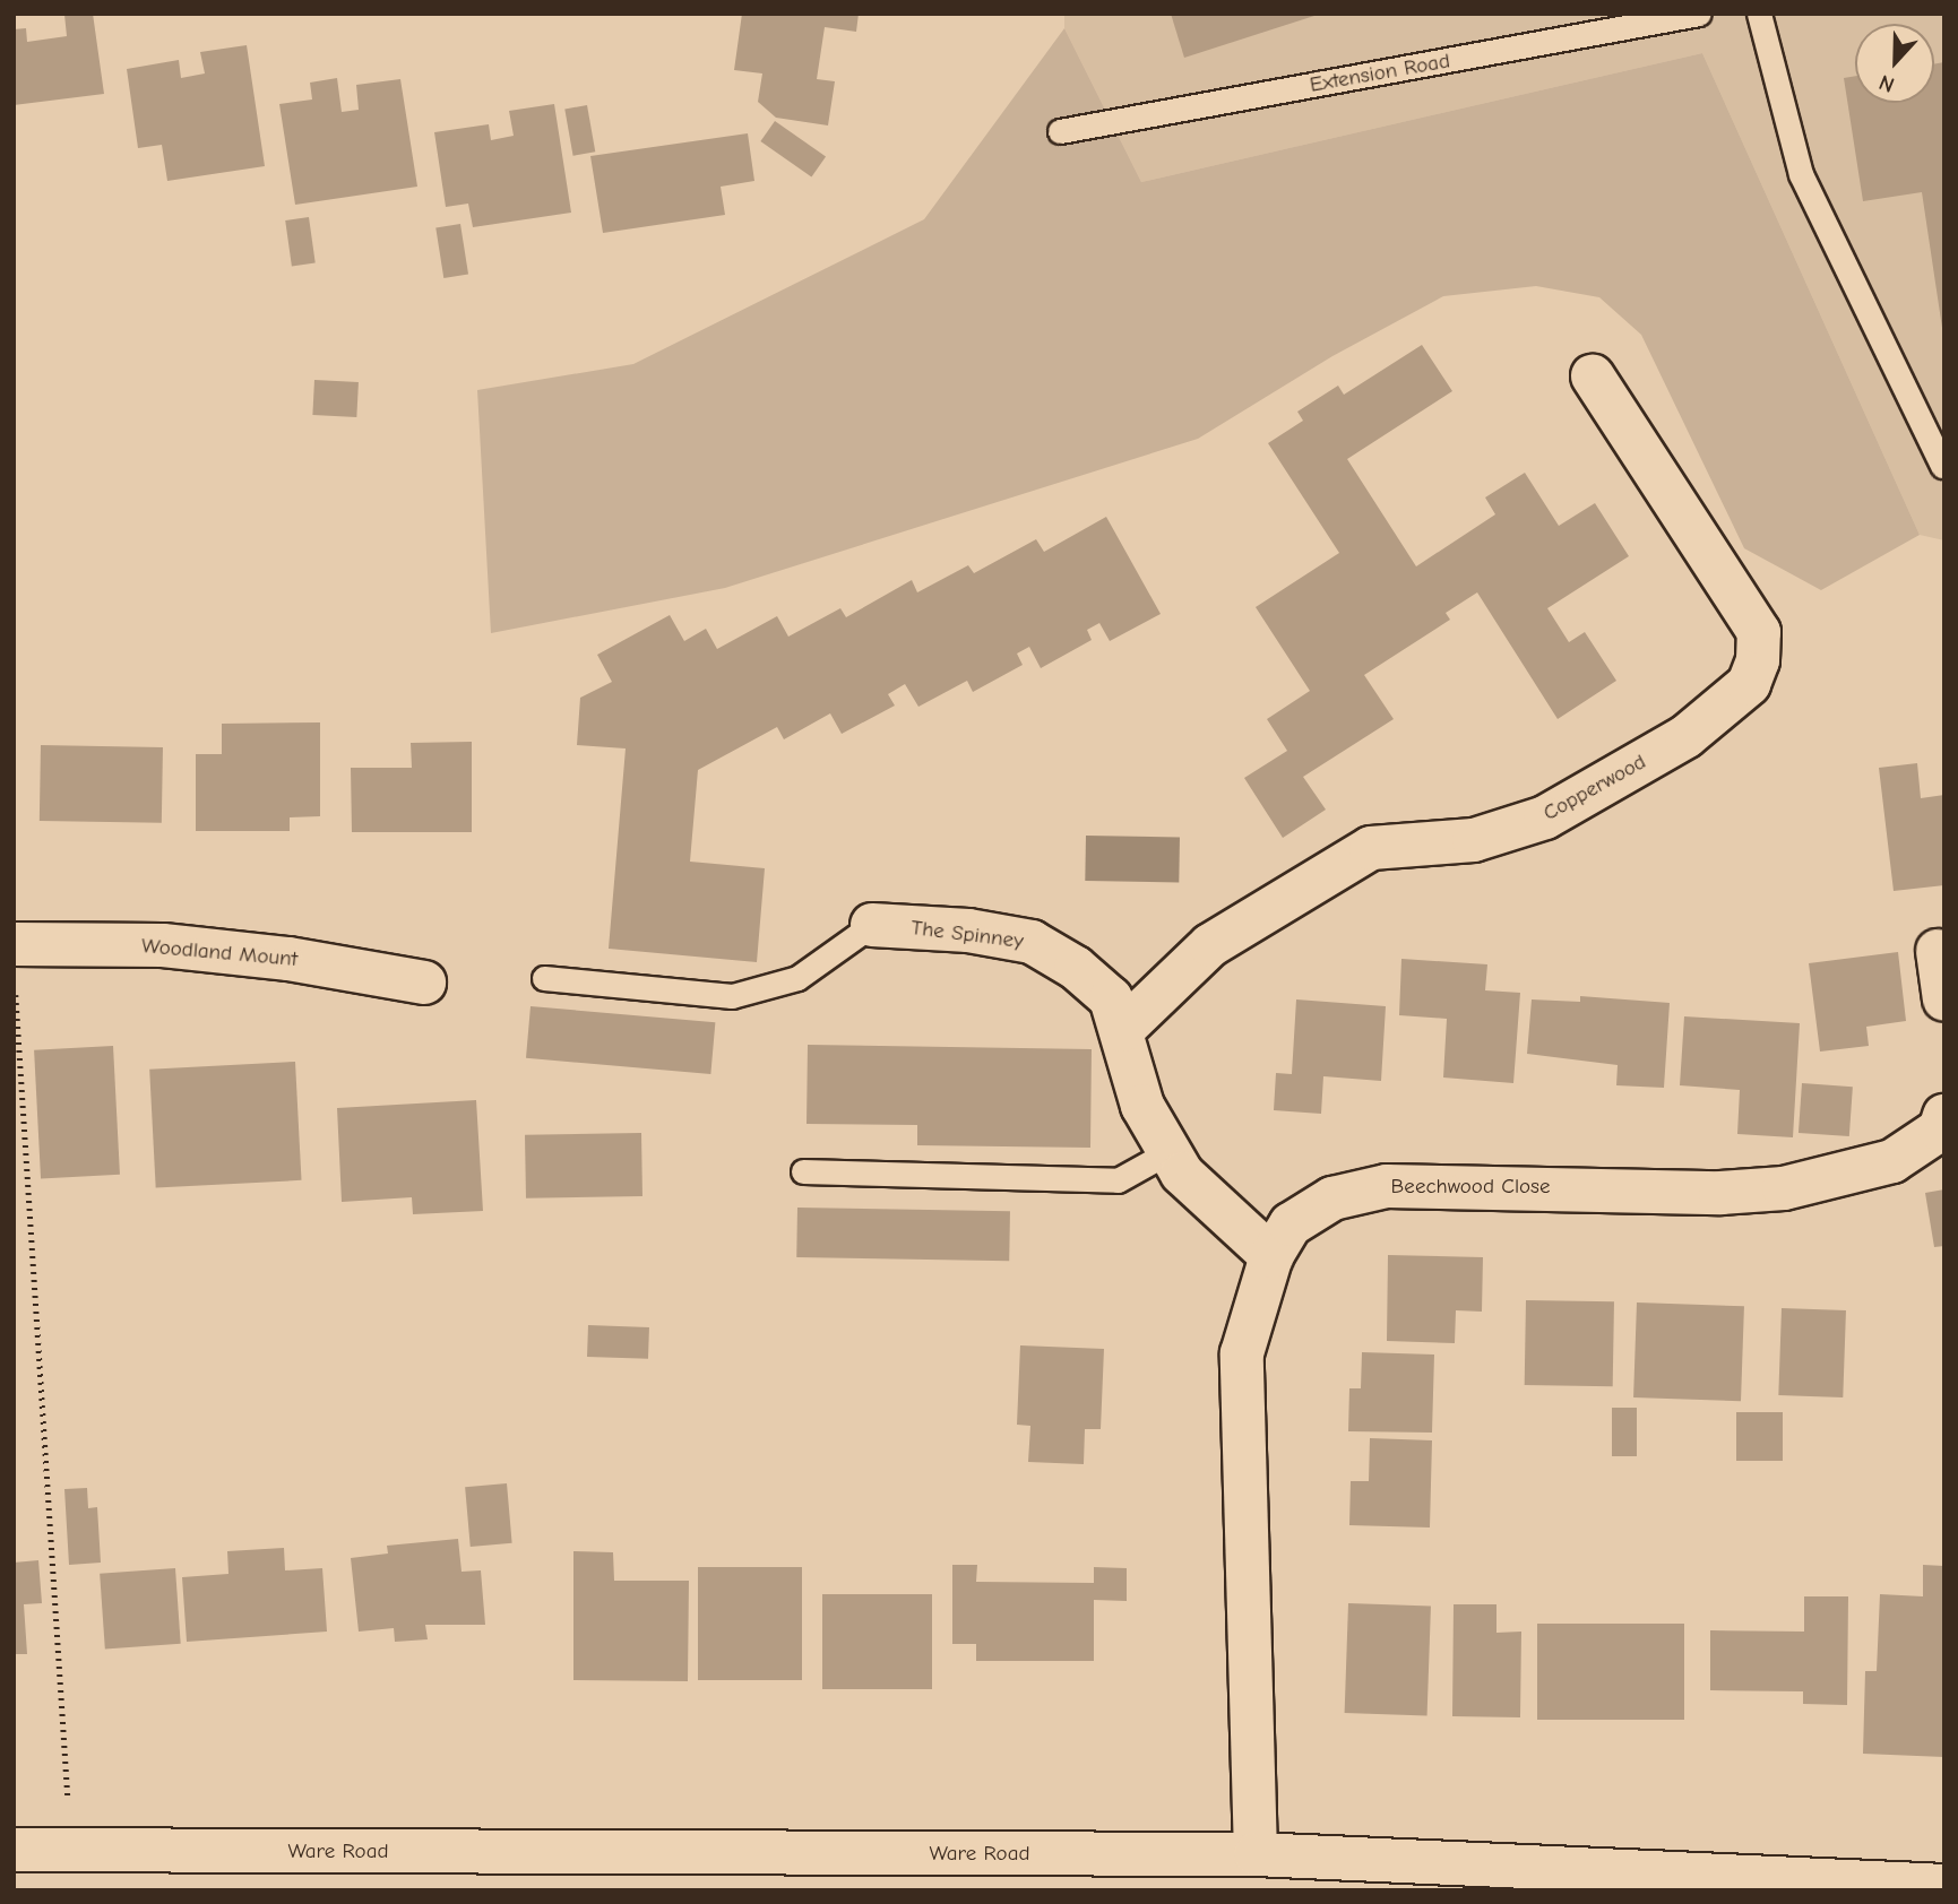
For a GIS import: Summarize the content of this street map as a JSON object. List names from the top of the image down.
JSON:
{
  "streets": {
    "street": [
      "Copperwood",
      "The Spinney",
      "Woodland Mount",
      "Beechwood Close",
      "Ware Road"
    ],
    "lane": ["Extension Road"]
  },
  "crossings": [
    ["Copperwood", "The Spinney"],
    ["The Spinney", "Beechwood Close"],
    ["Beechwood Close", "Ware Road"]
  ],
  "north": "bottom"
}
